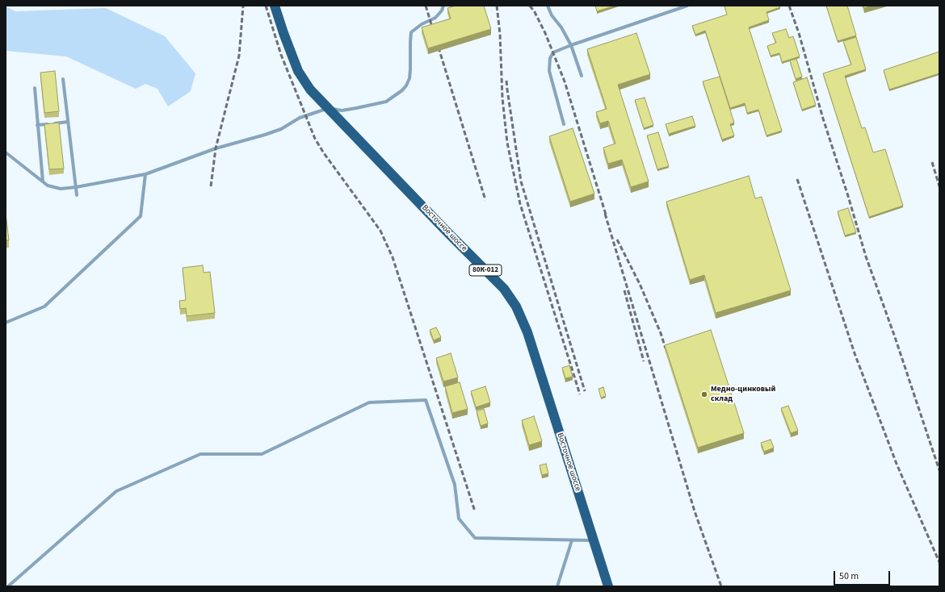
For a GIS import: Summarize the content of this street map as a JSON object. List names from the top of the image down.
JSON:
{
  "streets": {
    "main road": ["Восточное шоссе", "80К-012"]
  },
  "places": ["Медно-цинковый склад"],
  "scale_bar": "50 m"
}
